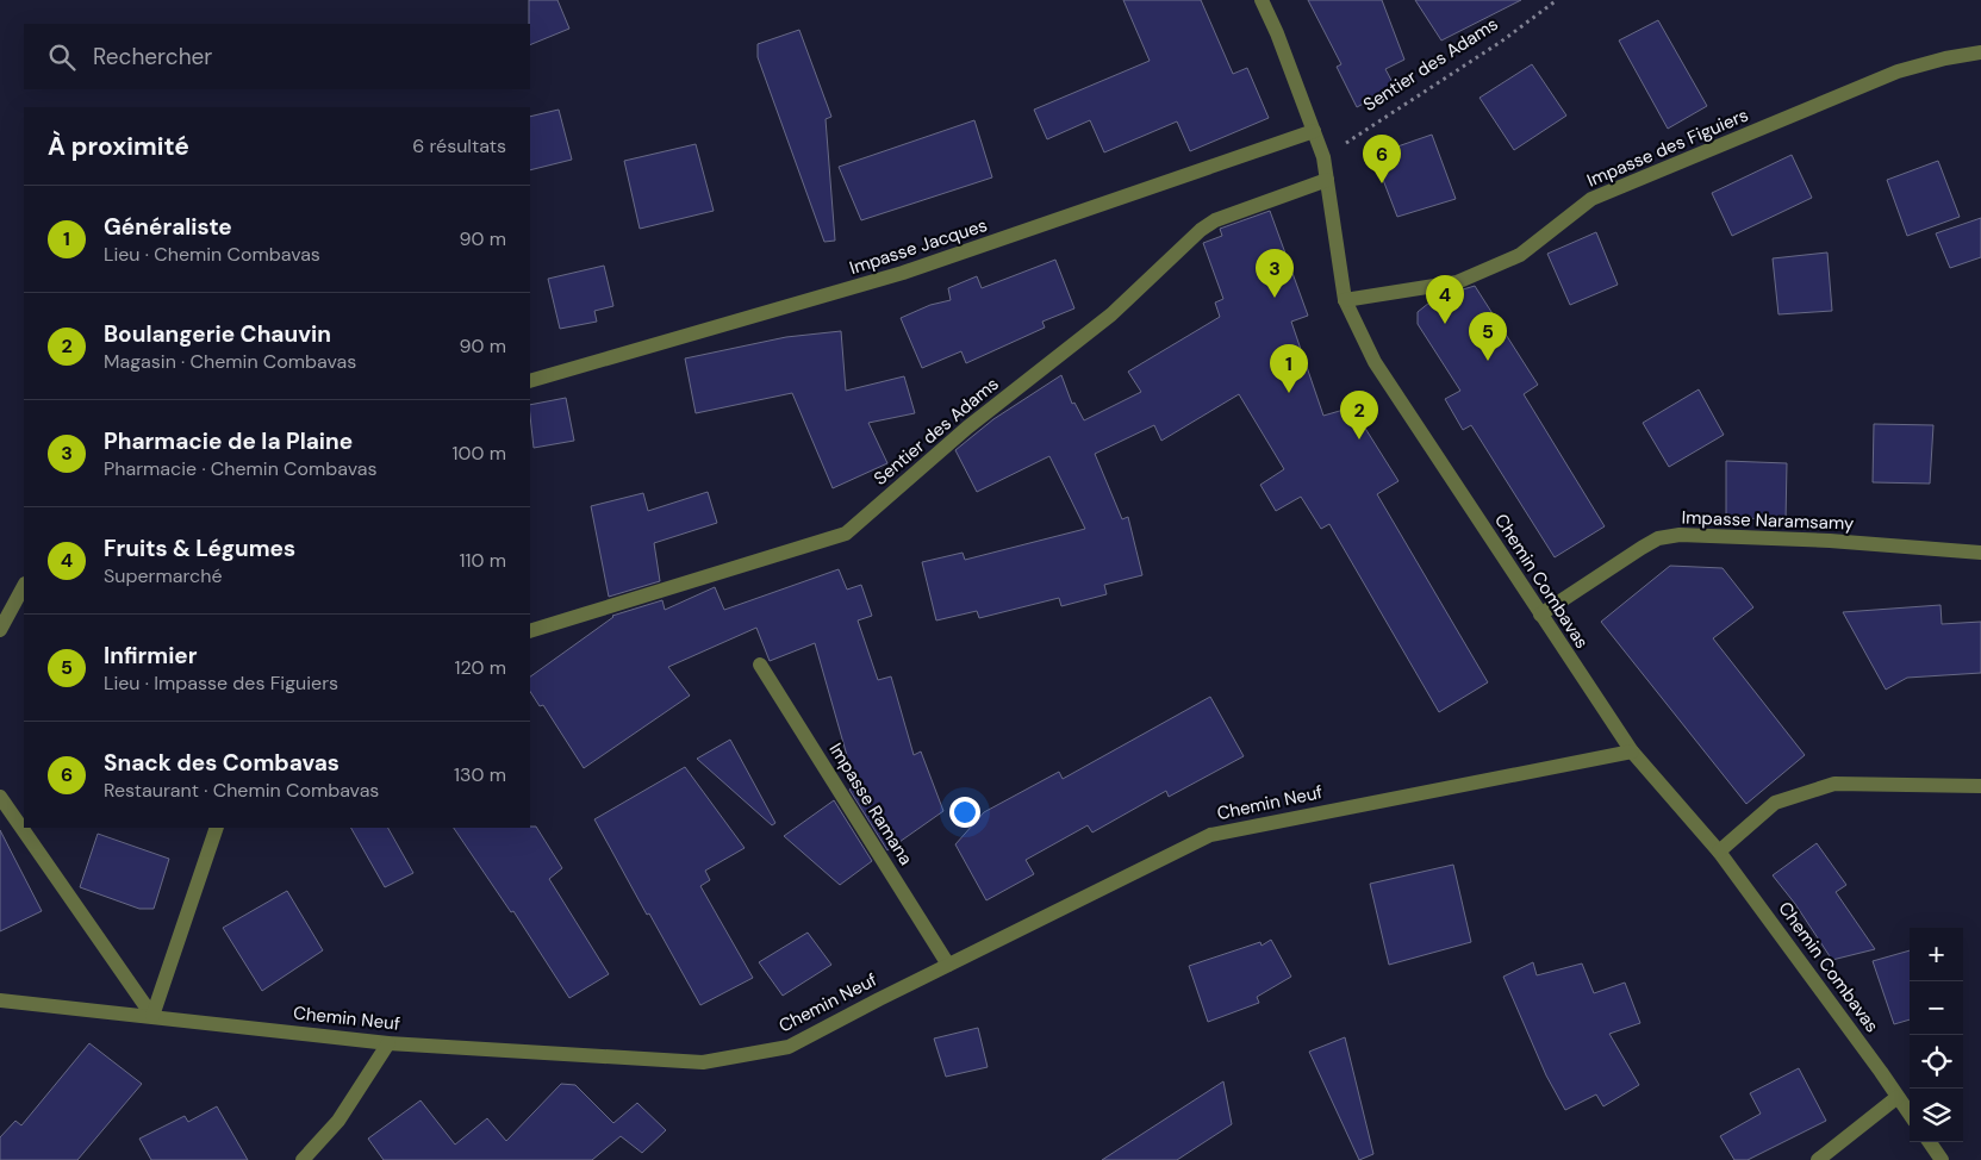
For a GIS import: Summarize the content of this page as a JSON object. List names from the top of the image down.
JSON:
{
  "streets": {
    "street": [
      "Sentier des Adams",
      "Impasse des Figuiers",
      "Impasse Jacques",
      "Impasse Naramsamy",
      "Chemin Combavas",
      "Chemin Neuf",
      "Impasse Ramana"
    ]
  },
  "crossings": [
    ["Sentier des Adams", "Chemin Combavas"],
    ["Impasse des Figuiers", "Chemin Combavas"],
    ["Impasse Jacques", "Chemin Combavas"],
    ["Impasse Naramsamy", "Chemin Combavas"],
    ["Chemin Combavas", "Chemin Neuf"],
    ["Chemin Neuf", "Impasse Ramana"]
  ],
  "page": {
    "search": "Rechercher",
    "heading": ["À proximité", "6 résultats"],
    "pins": [
      "6",
      "3",
      "4",
      "5",
      "1",
      "2"
    ],
    "list": [
      {
        "mark": "1",
        "name": "Généraliste",
        "note": "Lieu · Chemin Combavas",
        "value": "90 m"
      },
      {
        "mark": "2",
        "name": "Boulangerie Chauvin",
        "note": "Magasin · Chemin Combavas",
        "value": "90 m"
      },
      {
        "mark": "3",
        "name": "Pharmacie de la Plaine",
        "note": "Pharmacie · Chemin Combavas",
        "value": "100 m"
      },
      {
        "mark": "4",
        "name": "Fruits & Légumes",
        "note": "Supermarché",
        "value": "110 m"
      },
      {
        "mark": "5",
        "name": "Infirmier",
        "note": "Lieu · Impasse des Figuiers",
        "value": "120 m"
      },
      {
        "mark": "6",
        "name": "Snack des Combavas",
        "note": "Restaurant · Chemin Combavas",
        "value": "130 m"
      }
    ],
    "map_buttons": ["+", "−"]
  }
}
